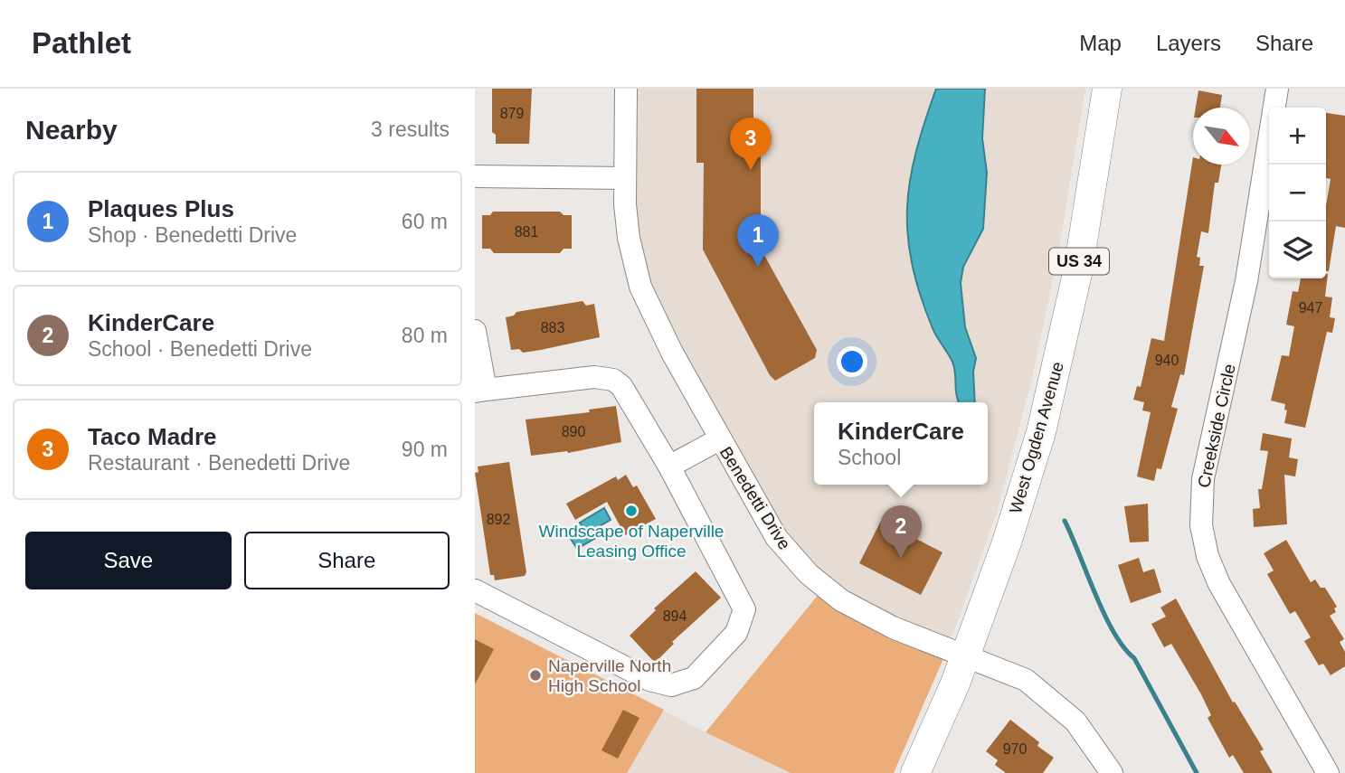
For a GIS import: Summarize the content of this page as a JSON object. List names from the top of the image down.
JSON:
{
  "streets": {
    "main road": ["US 34", "West Ogden Avenue"],
    "street": ["Creekside Circle", "Benedetti Drive"]
  },
  "crossings": [
    ["West Ogden Avenue", "Benedetti Drive"]
  ],
  "places": ["Windscape of Naperville Leasing Office", "Naperville North High School"],
  "house_numbers": [
    "879",
    "881",
    "947",
    "883",
    "940",
    "890",
    "892",
    "894",
    "970"
  ],
  "north": "bottom right",
  "page": {
    "header": "Pathlet",
    "nav": ["Map", "Layers", "Share"],
    "heading": ["Nearby", "3 results"],
    "map_buttons": ["+", "−"],
    "pins": ["3", "1", "2"],
    "list": [
      {
        "mark": "1",
        "name": "Plaques Plus",
        "note": "Shop · Benedetti Drive",
        "value": "60 m"
      },
      {
        "mark": "2",
        "name": "KinderCare",
        "note": "School · Benedetti Drive",
        "value": "80 m"
      },
      {
        "mark": "3",
        "name": "Taco Madre",
        "note": "Restaurant · Benedetti Drive",
        "value": "90 m"
      }
    ],
    "popup": ["KinderCare", "School"],
    "buttons": ["Save", "Share"]
  }
}
